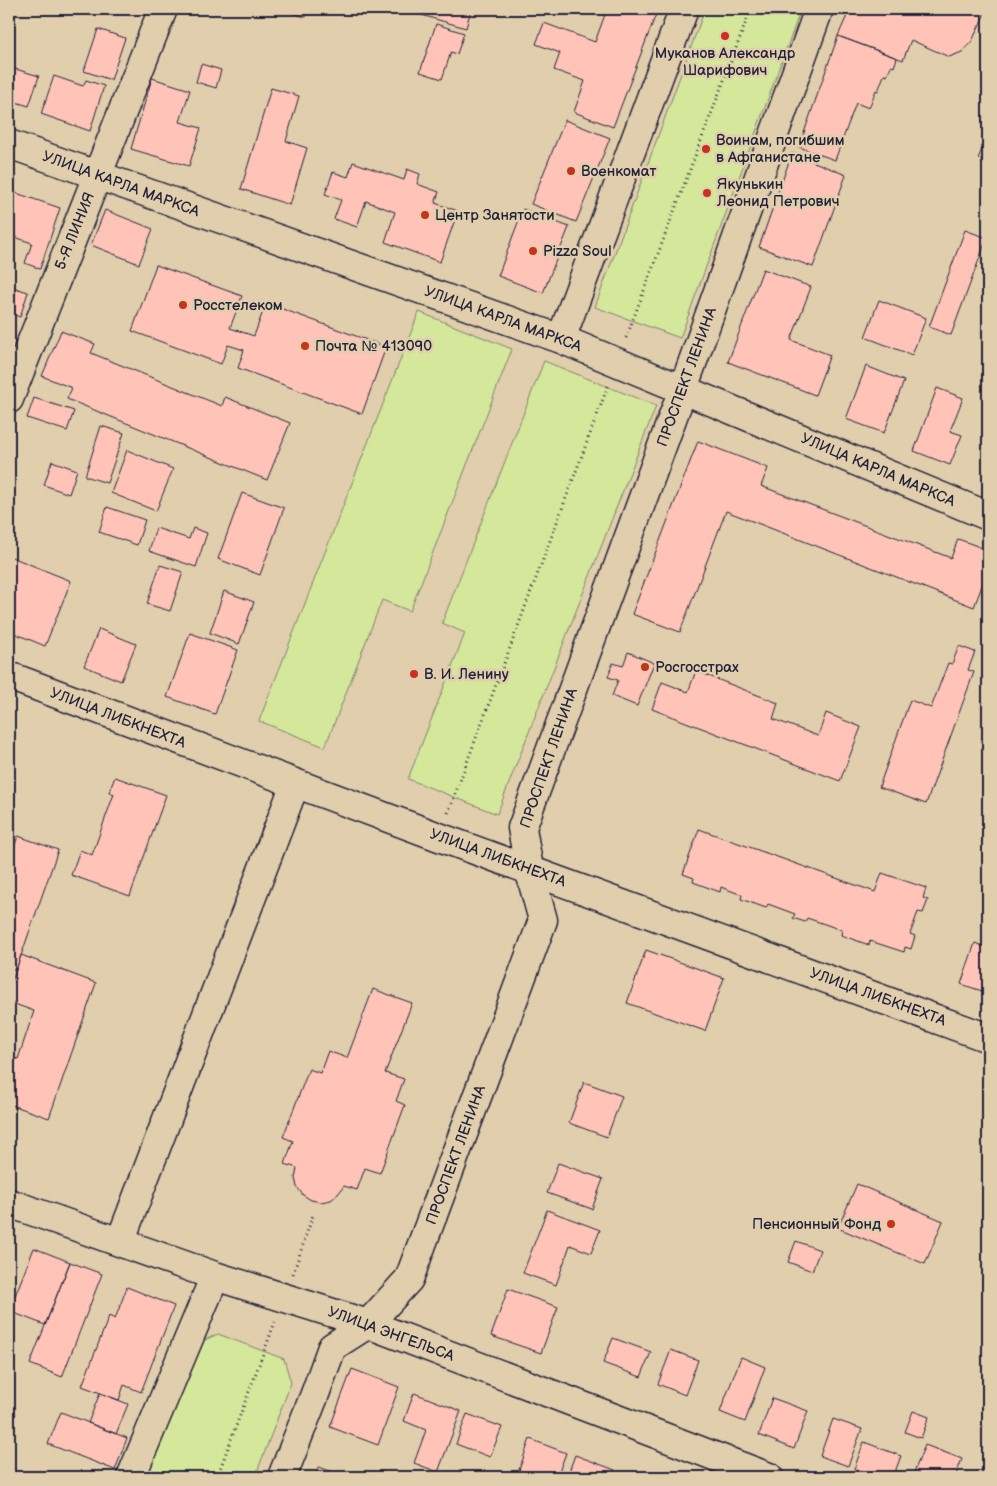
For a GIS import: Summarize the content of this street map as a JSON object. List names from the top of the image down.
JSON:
{
  "streets": {
    "street": [
      "УЛИЦА КАРЛА МАРКСА",
      "5-Я ЛИНИЯ",
      "ПРОСПЕКТ ЛЕНИНА",
      "УЛИЦА ЛИБКНЕХТА",
      "УЛИЦА ЭНГЕЛЬСА"
    ]
  },
  "crossings": [
    ["УЛИЦА КАРЛА МАРКСА", "5-Я ЛИНИЯ"],
    ["УЛИЦА КАРЛА МАРКСА", "ПРОСПЕКТ ЛЕНИНА"],
    ["ПРОСПЕКТ ЛЕНИНА", "УЛИЦА ЛИБКНЕХТА"],
    ["ПРОСПЕКТ ЛЕНИНА", "УЛИЦА ЭНГЕЛЬСА"]
  ],
  "places": [
    "Муканов Александр Шарифович",
    "Воинам, погибшим в Афганистане",
    "Военкомат",
    "Якунькин Леонид Петрович",
    "Центр Занятости",
    "Pizza Soul",
    "Росстелеком",
    "Почта № 413090",
    "Росгосстрах",
    "В. И. Ленину",
    "Пенсионный Фонд"
  ]
}
